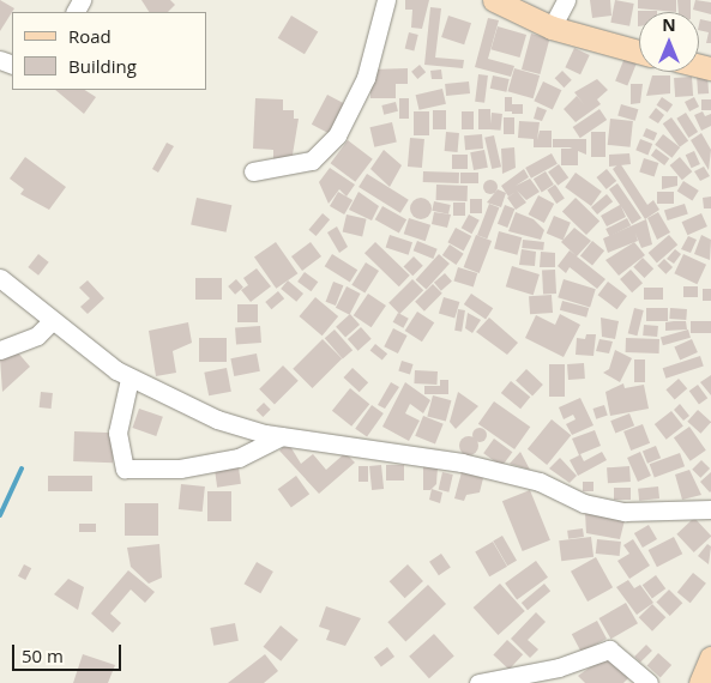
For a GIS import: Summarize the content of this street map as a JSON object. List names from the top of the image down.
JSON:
{
  "legend": ["Road", "Building"],
  "scale_bar": "50 m",
  "north": "top"
}
